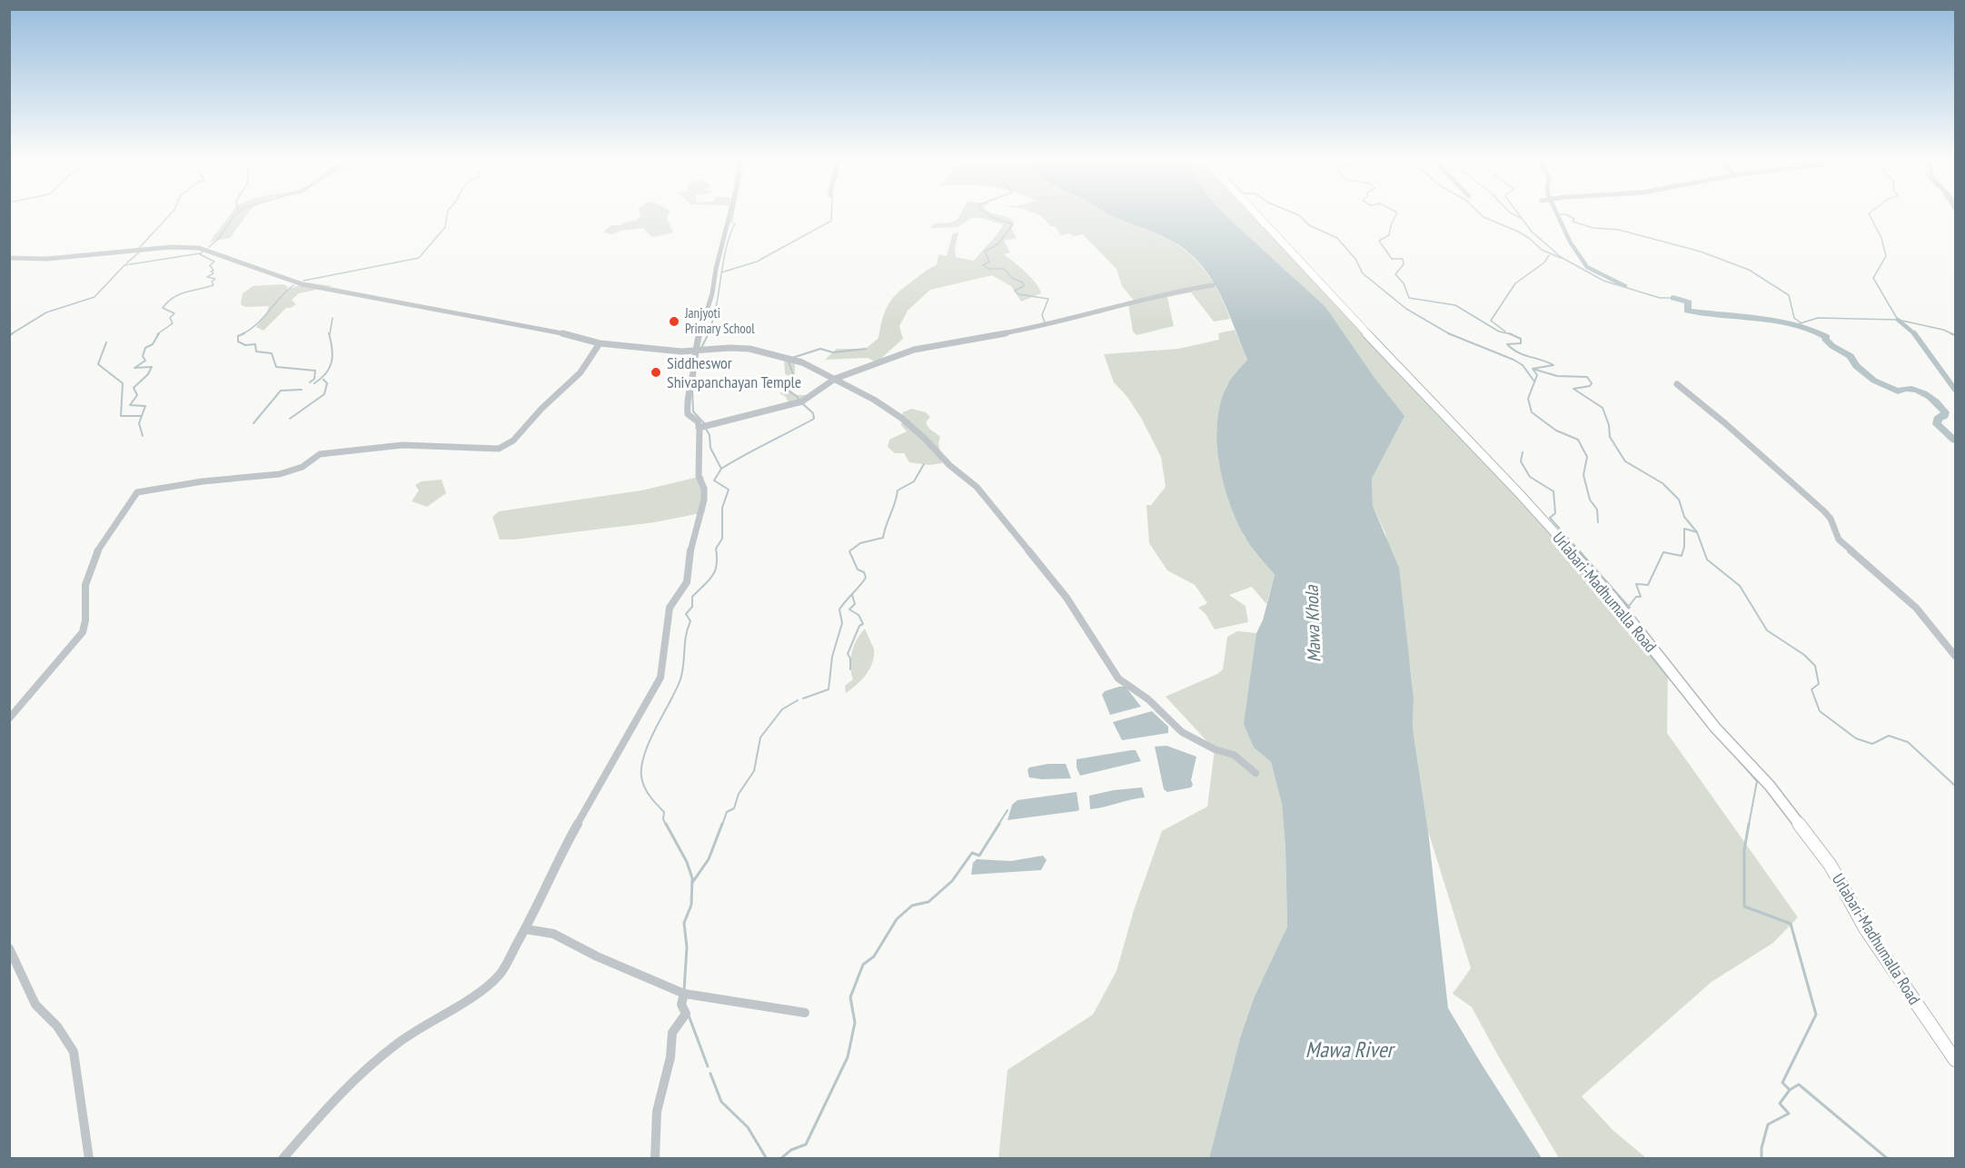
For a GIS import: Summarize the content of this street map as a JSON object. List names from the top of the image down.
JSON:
{
  "streets": {
    "main road": ["Urlabari-Madhumalla Road"]
  },
  "water": ["Mawa Khola", "Mawa River"],
  "places": ["Janjyoti Primary School", "Siddheswor Shivapanchayan Temple"]
}
